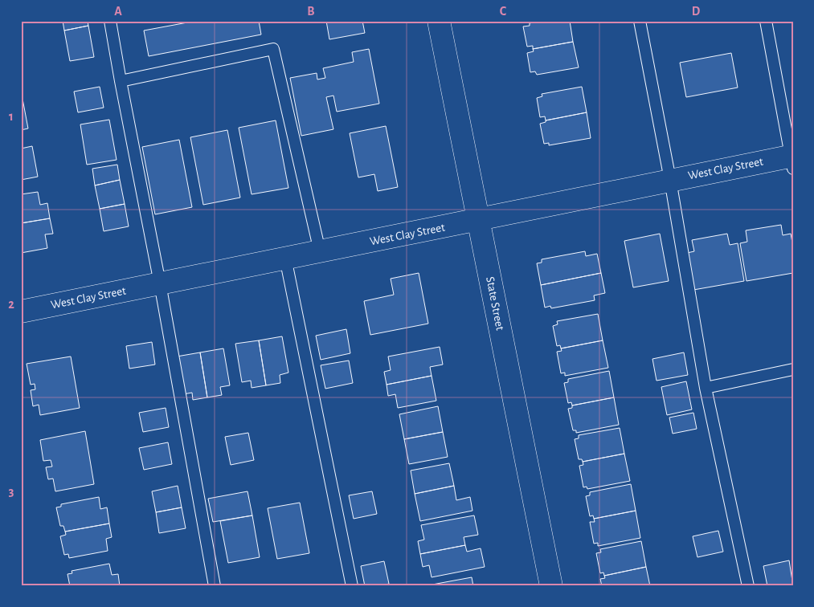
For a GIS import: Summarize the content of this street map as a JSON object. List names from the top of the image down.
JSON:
{
  "streets": {
    "street": ["West Clay Street", "State Street"]
  },
  "crossings": [
    ["West Clay Street", "State Street"]
  ],
  "grid": {
    "columns": [
      "A",
      "B",
      "C",
      "D"
    ],
    "rows": ["1", "2", "3"]
  }
}
